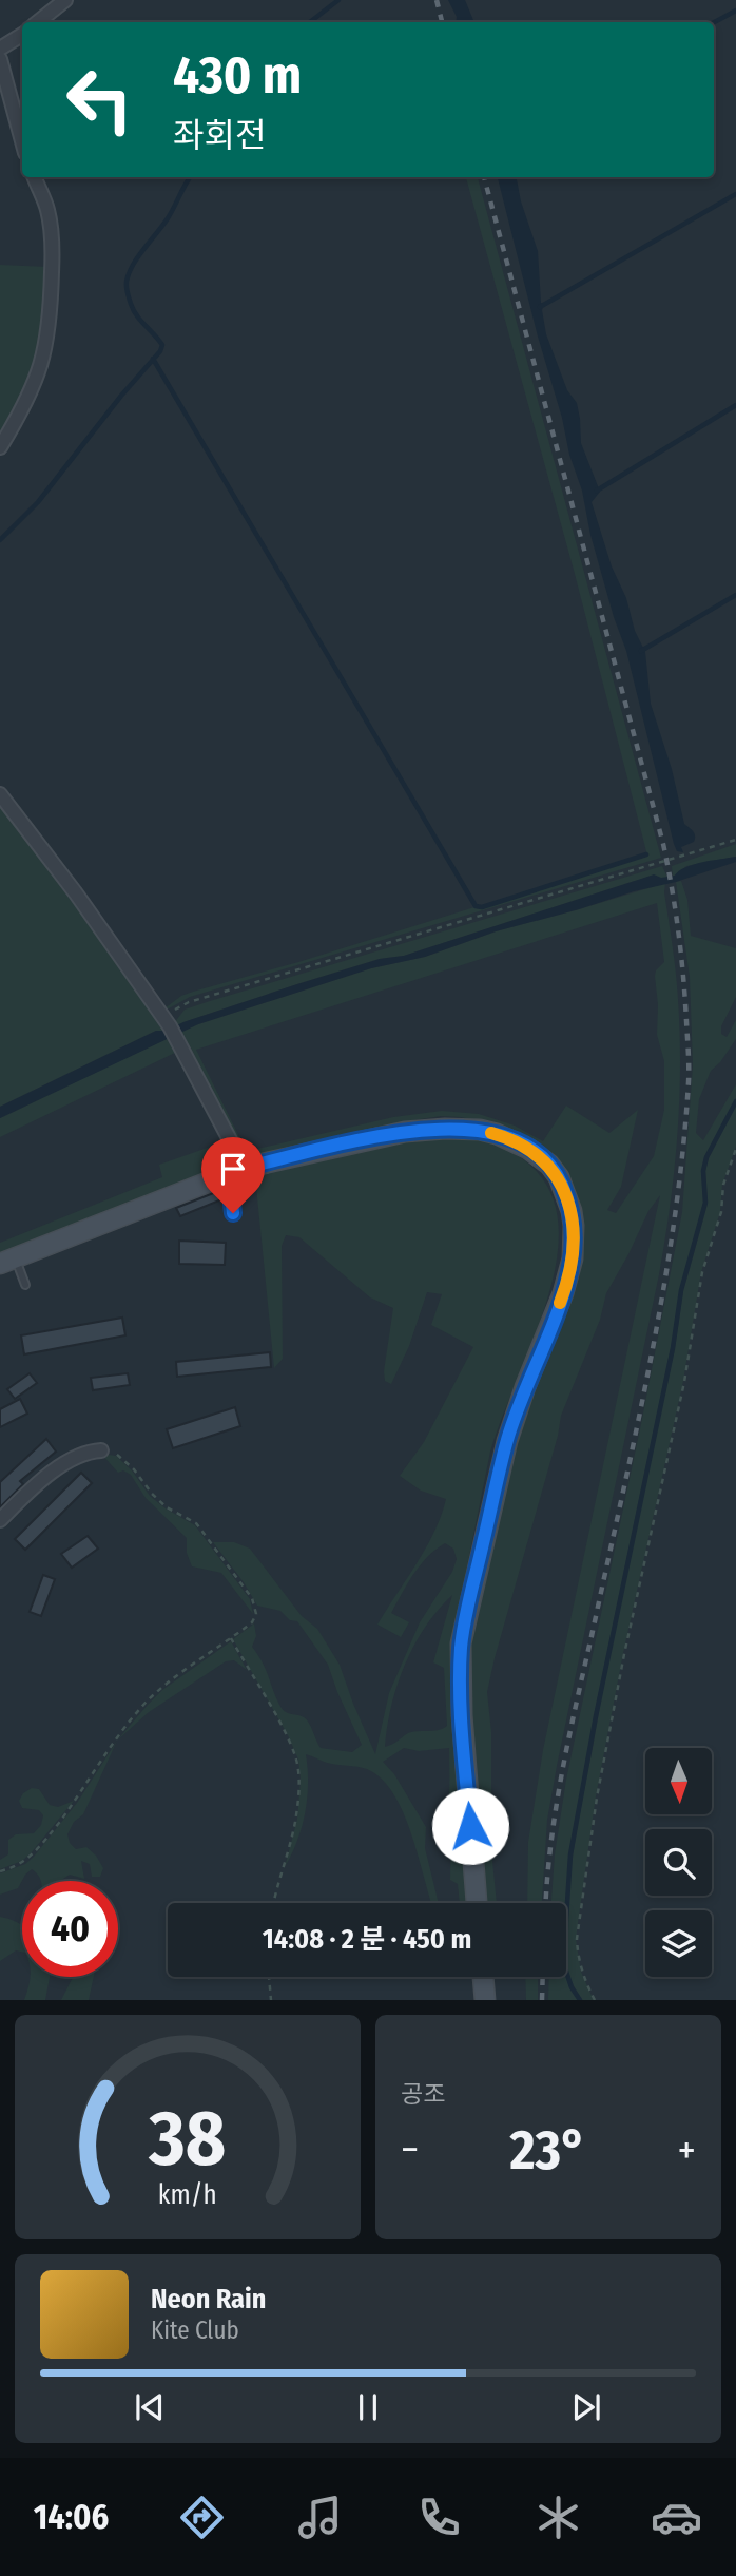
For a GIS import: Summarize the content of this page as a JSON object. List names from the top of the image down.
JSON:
{
  "north": "bottom",
  "page": {
    "turn": ["430 m", "좌회전"],
    "limit": "40",
    "trip": "14:08 · 2 분 · 450 m",
    "tile": "공조",
    "heat": ["−", "23°", "+"],
    "song": ["Neon Rain", "Kite Club"],
    "tabs": "14:06",
    "gauge": ["38", "km/h"]
  }
}
